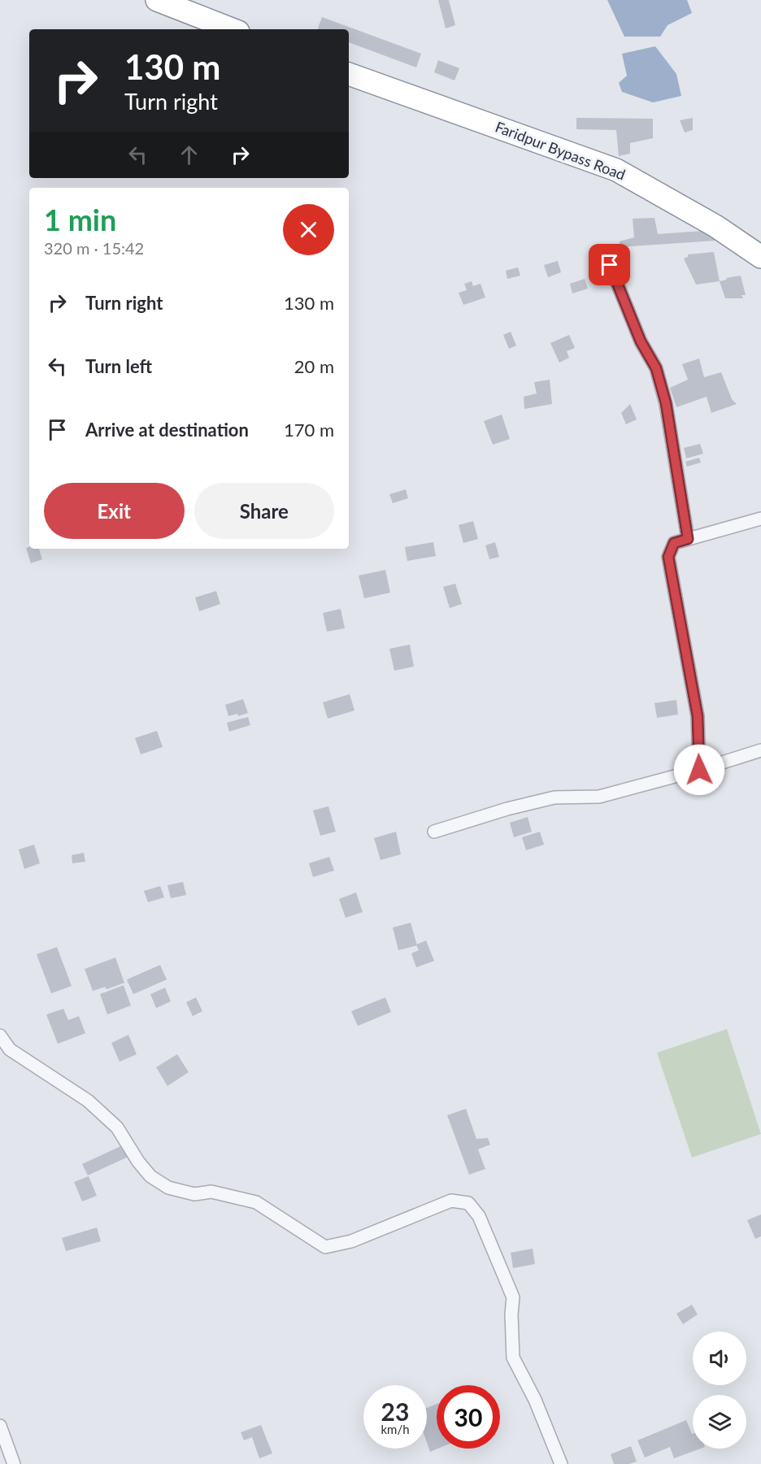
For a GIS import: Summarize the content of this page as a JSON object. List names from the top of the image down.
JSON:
{
  "streets": {
    "highway": ["Faridpur Bypass Road"]
  },
  "page": {
    "turn": ["130 m", "Turn right"],
    "heading": ["1 min", "320 m · 15:42"],
    "list": [
      {
        "name": "Turn right",
        "value": "130 m"
      },
      {
        "name": "Turn left",
        "value": "20 m"
      },
      {
        "name": "Arrive at destination",
        "value": "170 m"
      }
    ],
    "buttons": ["Exit", "Share"],
    "speed": "23 km/h",
    "limit": "30"
  }
}
